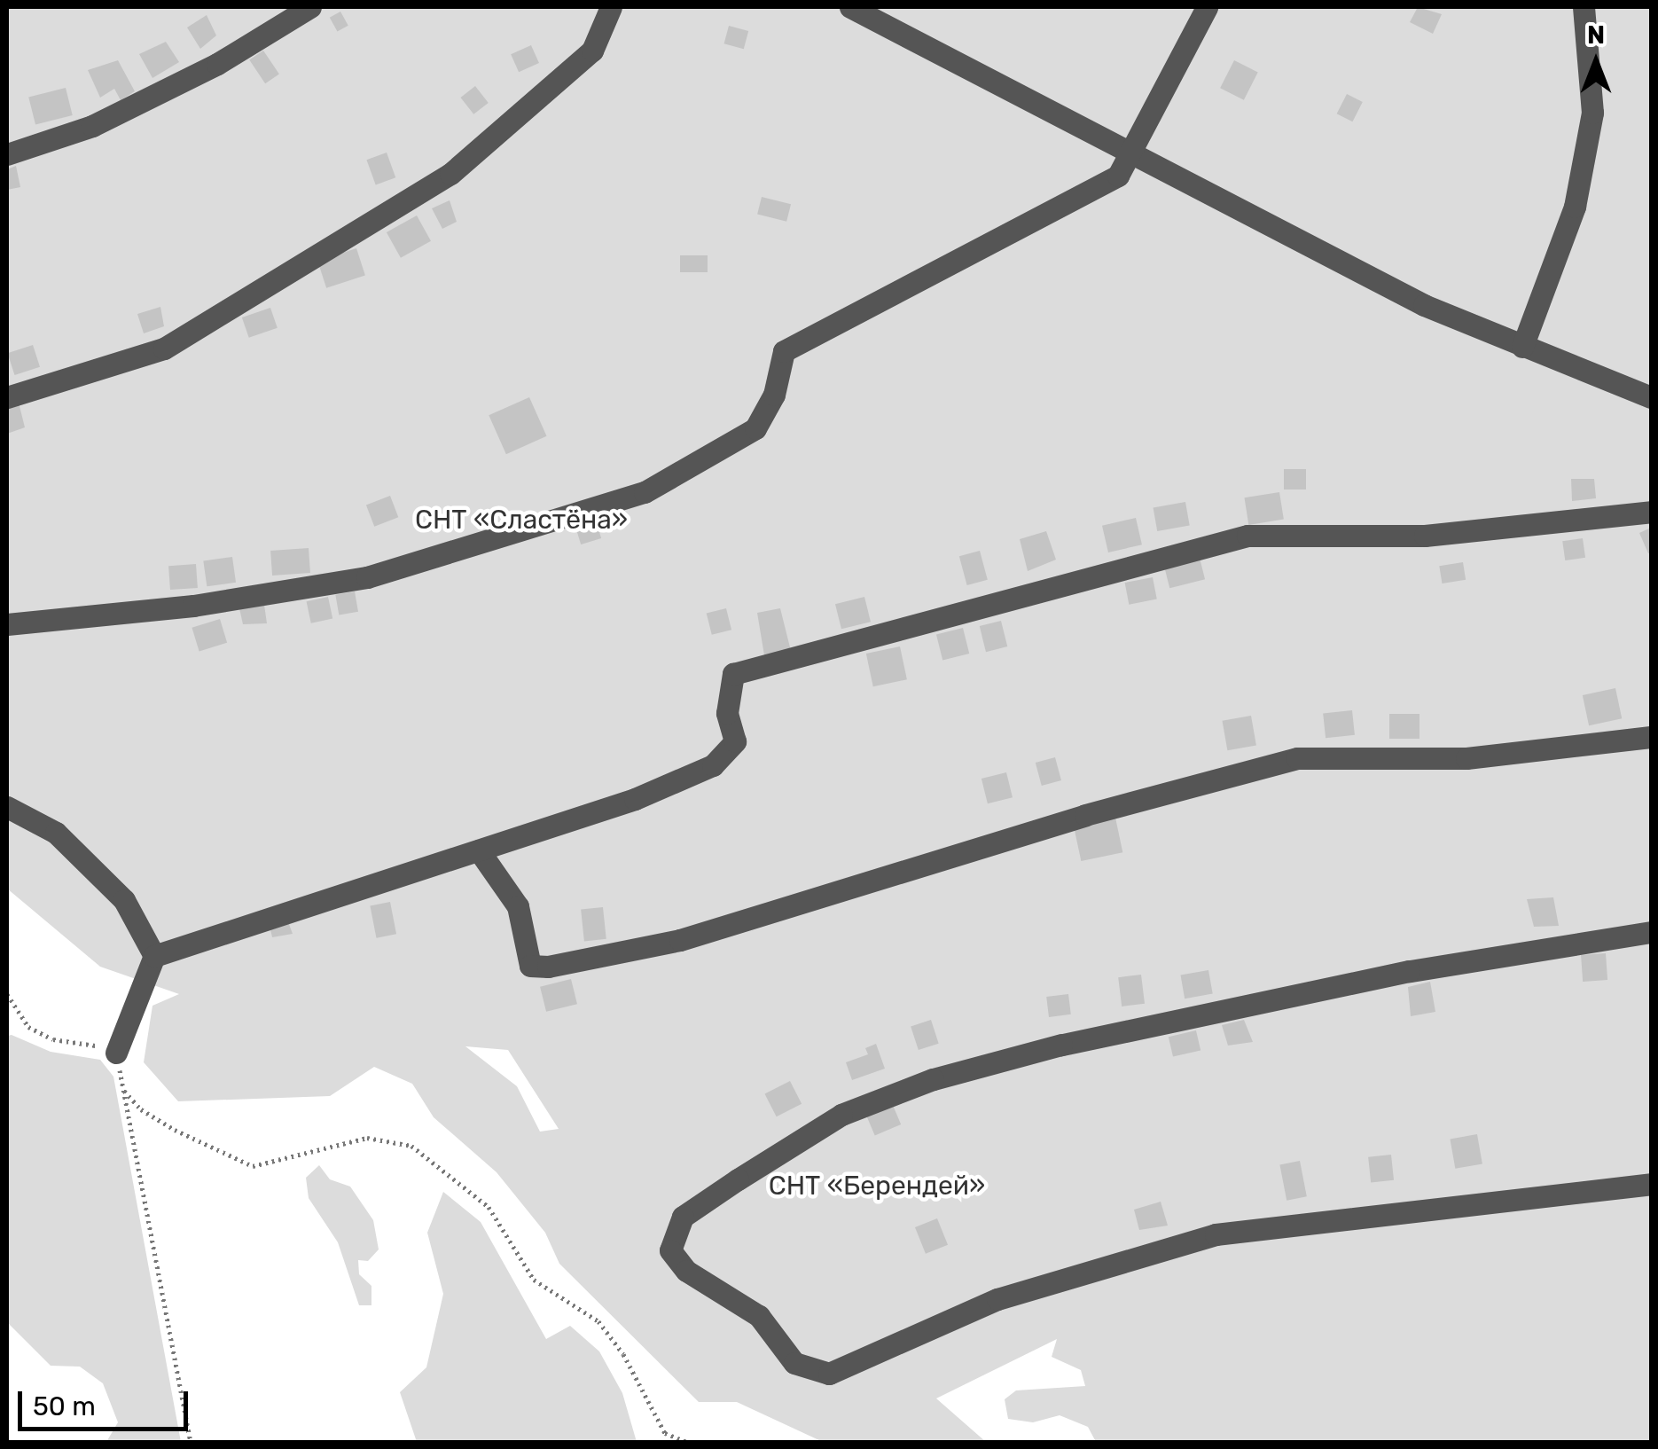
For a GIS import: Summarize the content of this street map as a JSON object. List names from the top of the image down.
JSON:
{
  "parks": ["СНТ «Сластёна»", "СНТ «Берендей»"],
  "scale_bar": "50 m",
  "north": "top"
}
